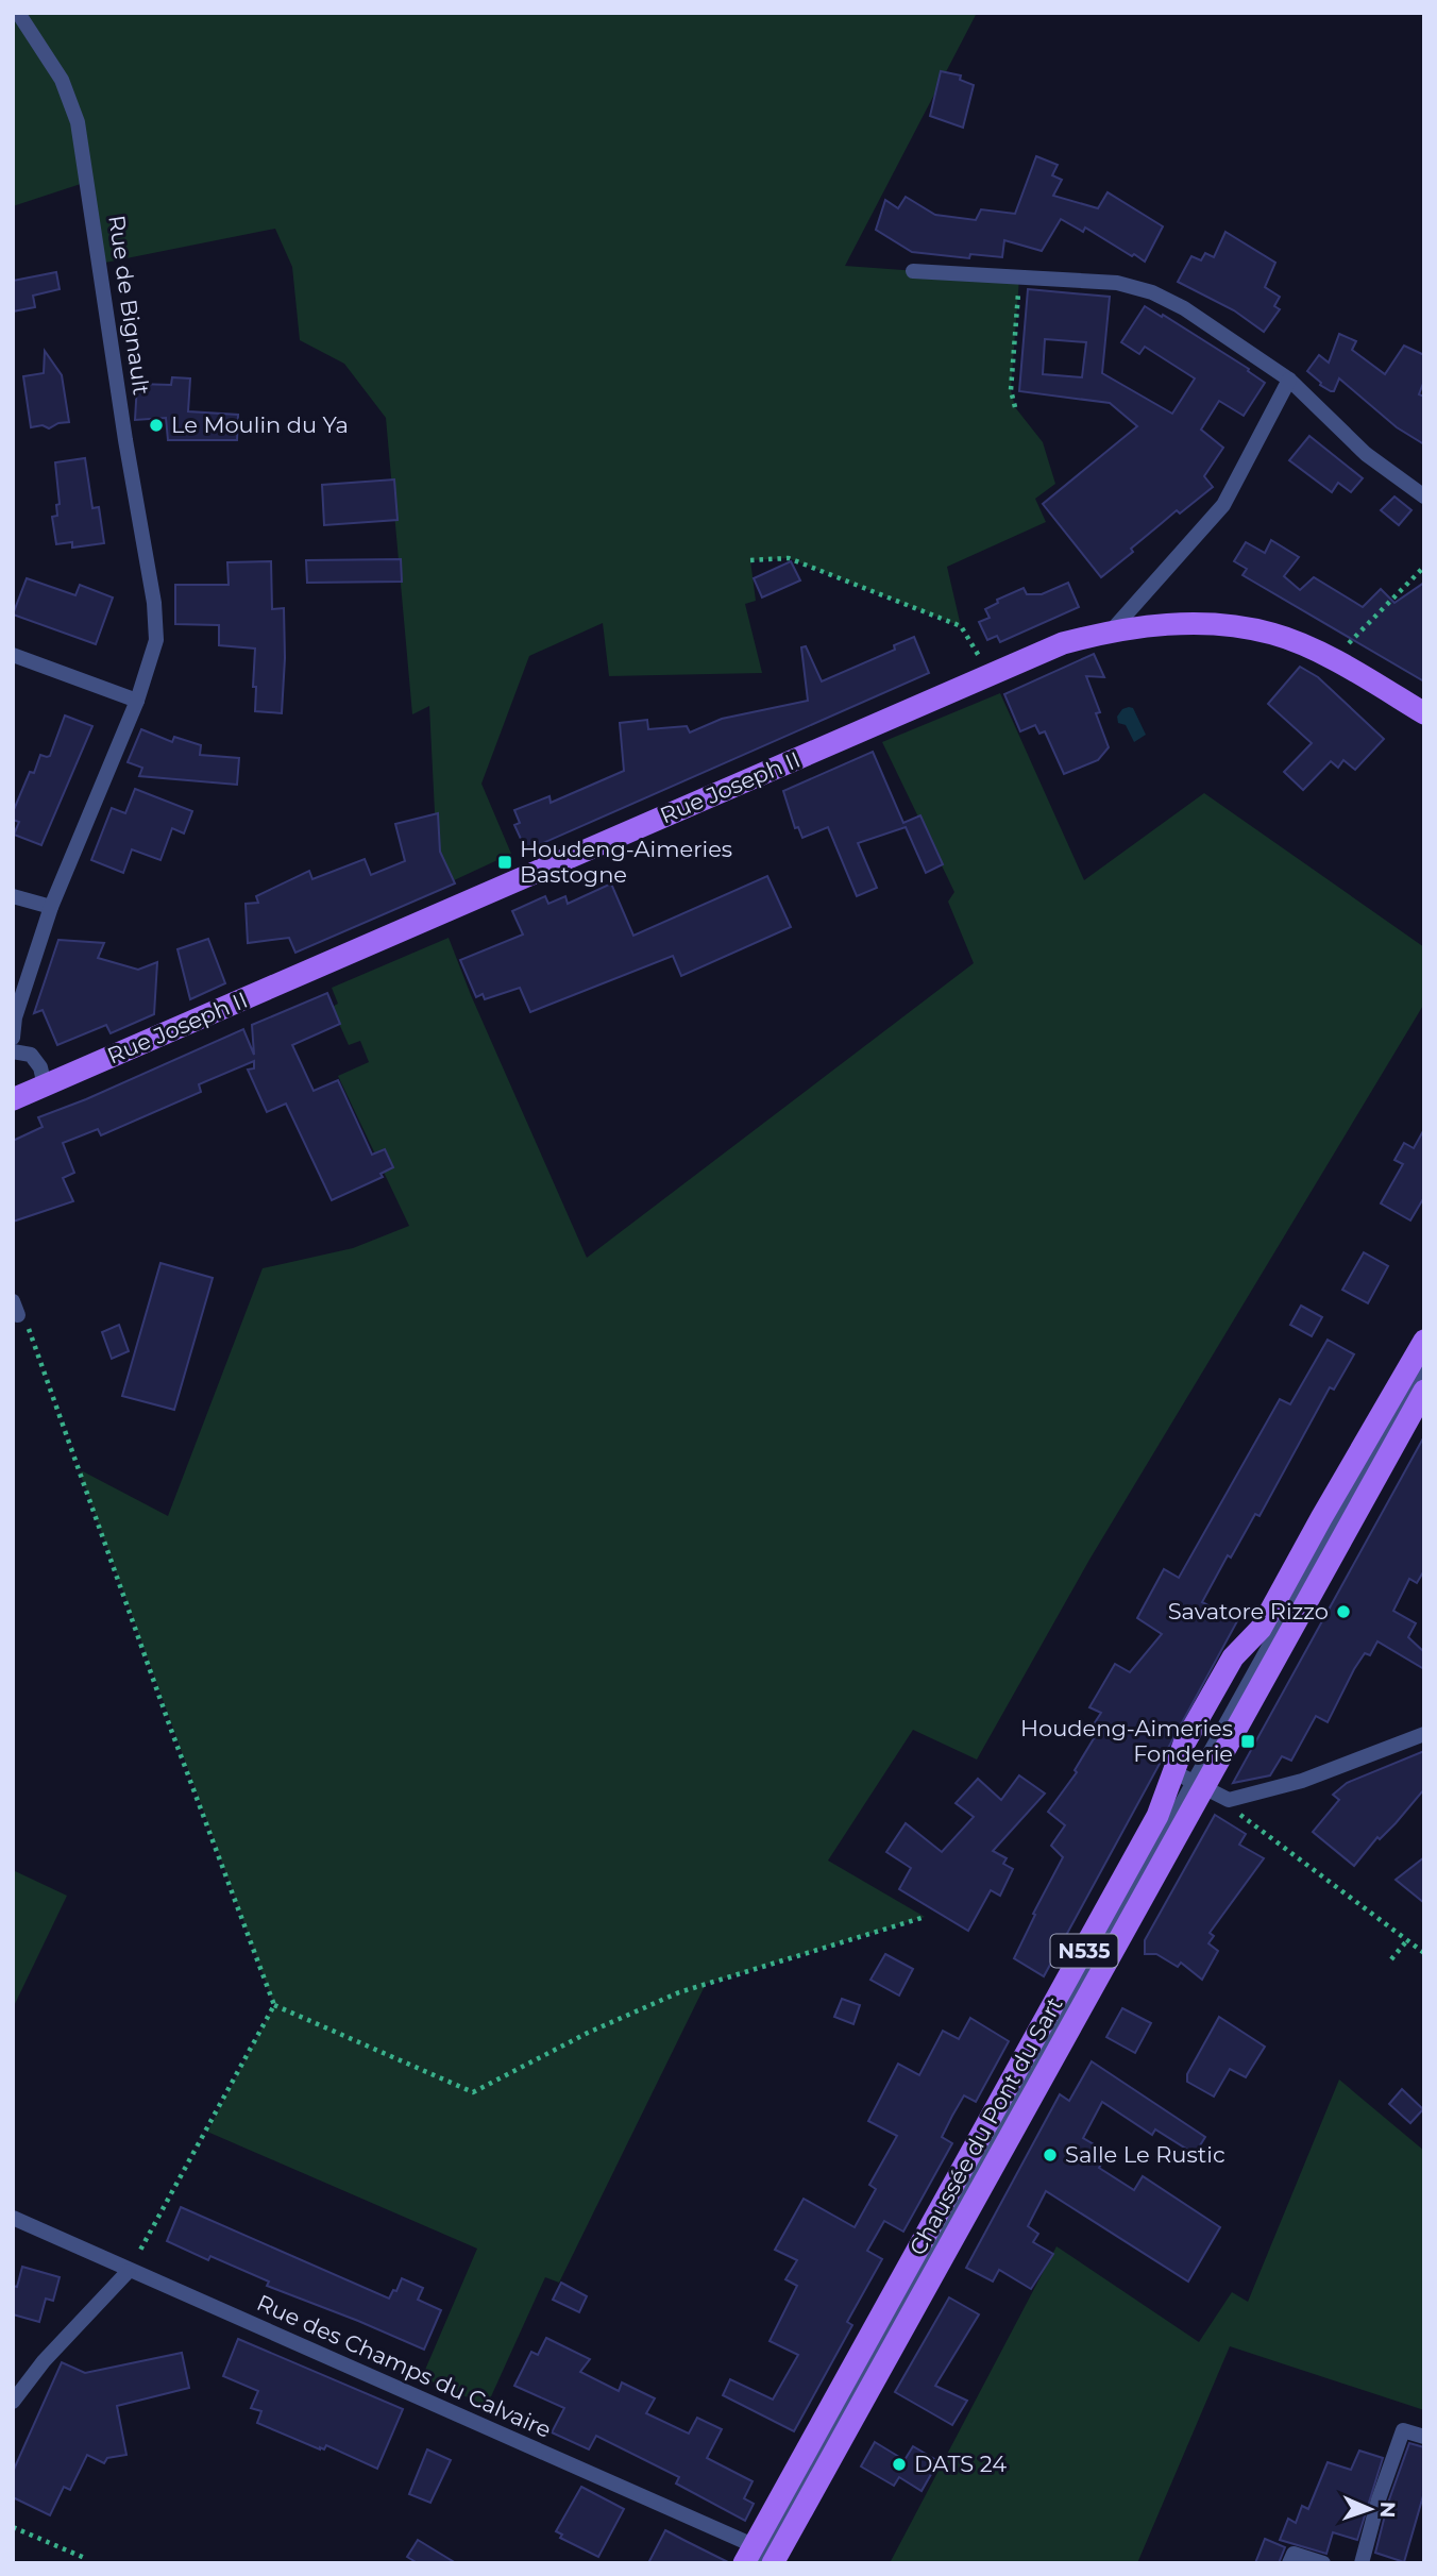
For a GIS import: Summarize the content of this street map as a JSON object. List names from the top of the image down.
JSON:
{
  "streets": {
    "main road": ["Rue Joseph II", "N535", "Chaussée du Pont du Sart"],
    "street": ["Rue de Bignault", "Rue des Champs du Calvaire"]
  },
  "crossings": [
    ["Chaussée du Pont du Sart", "Rue des Champs du Calvaire"]
  ],
  "places": {
    "other": [
      "Le Moulin du Ya",
      "Savatore Rizzo",
      "Salle Le Rustic",
      "DATS 24"
    ],
    "transit": ["Houdeng-Aimeries Bastogne", "Houdeng-Aimeries Fonderie"]
  },
  "north": "right"
}
